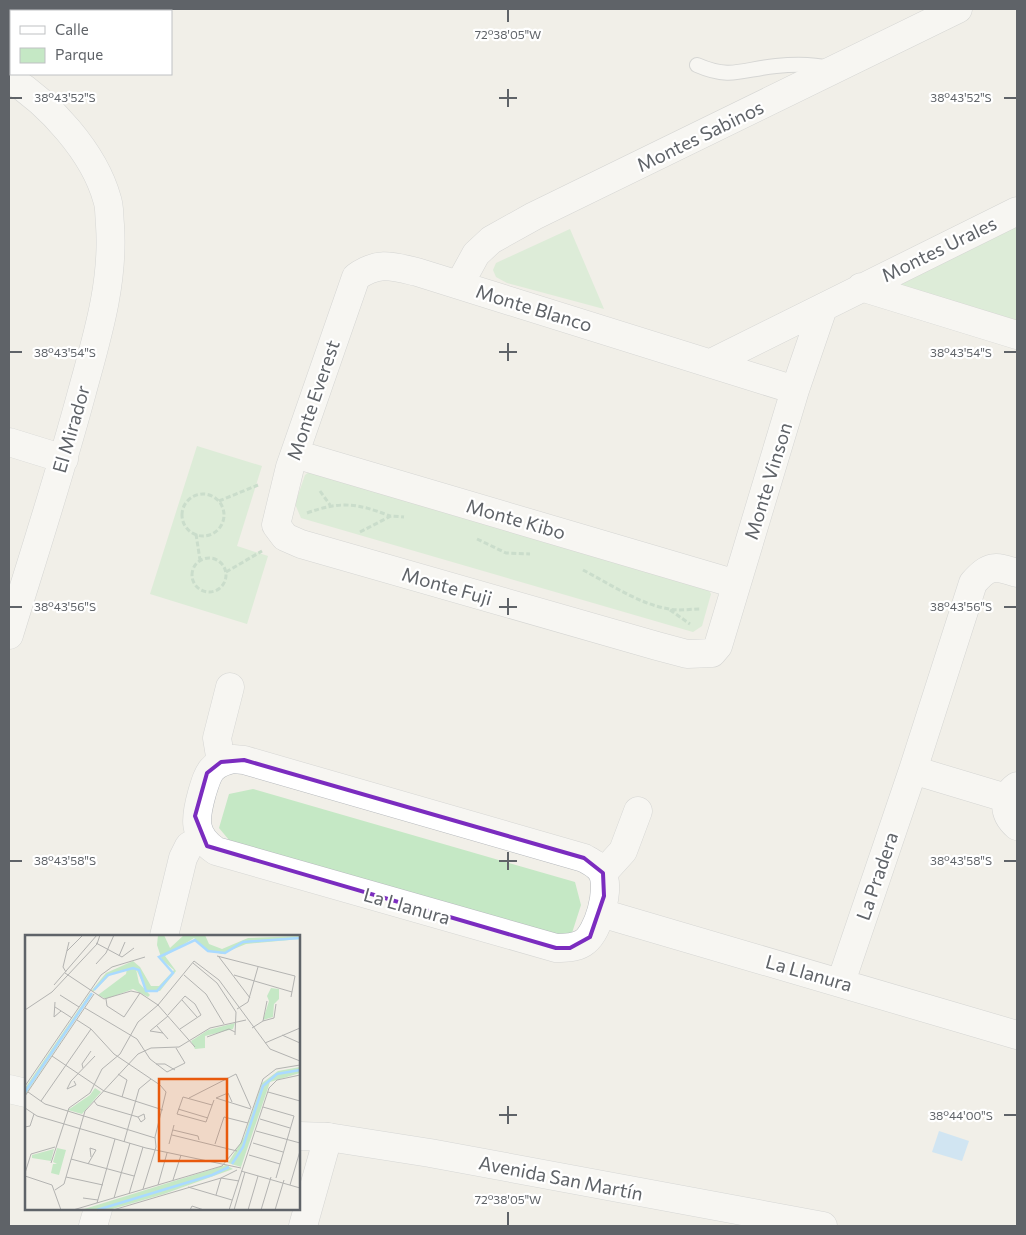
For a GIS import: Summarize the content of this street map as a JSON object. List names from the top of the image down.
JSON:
{
  "streets": {
    "street": [
      "Montes Sabinos",
      "Montes Urales",
      "Monte Blanco",
      "Monte Everest",
      "El Mirador",
      "Monte Vinson",
      "Monte Kibo",
      "Monte Fuji",
      "La Pradera",
      "La Llanura",
      "Avenida San Martín"
    ]
  },
  "crossings": [
    ["Montes Sabinos", "Monte Blanco"],
    ["Monte Blanco", "Monte Everest"],
    ["Monte Blanco", "Monte Vinson"],
    ["Monte Everest", "Monte Kibo"],
    ["Monte Everest", "Monte Fuji"],
    ["Monte Vinson", "Monte Kibo"],
    ["Monte Vinson", "Monte Fuji"],
    ["La Pradera", "La Llanura"]
  ],
  "legend": ["Calle", "Parque"],
  "coordinates": [
    "72°38'05\"W",
    "38°43'52\"S",
    "38°43'54\"S",
    "38°43'56\"S",
    "38°43'58\"S",
    "38°44'00\"S"
  ]
}
